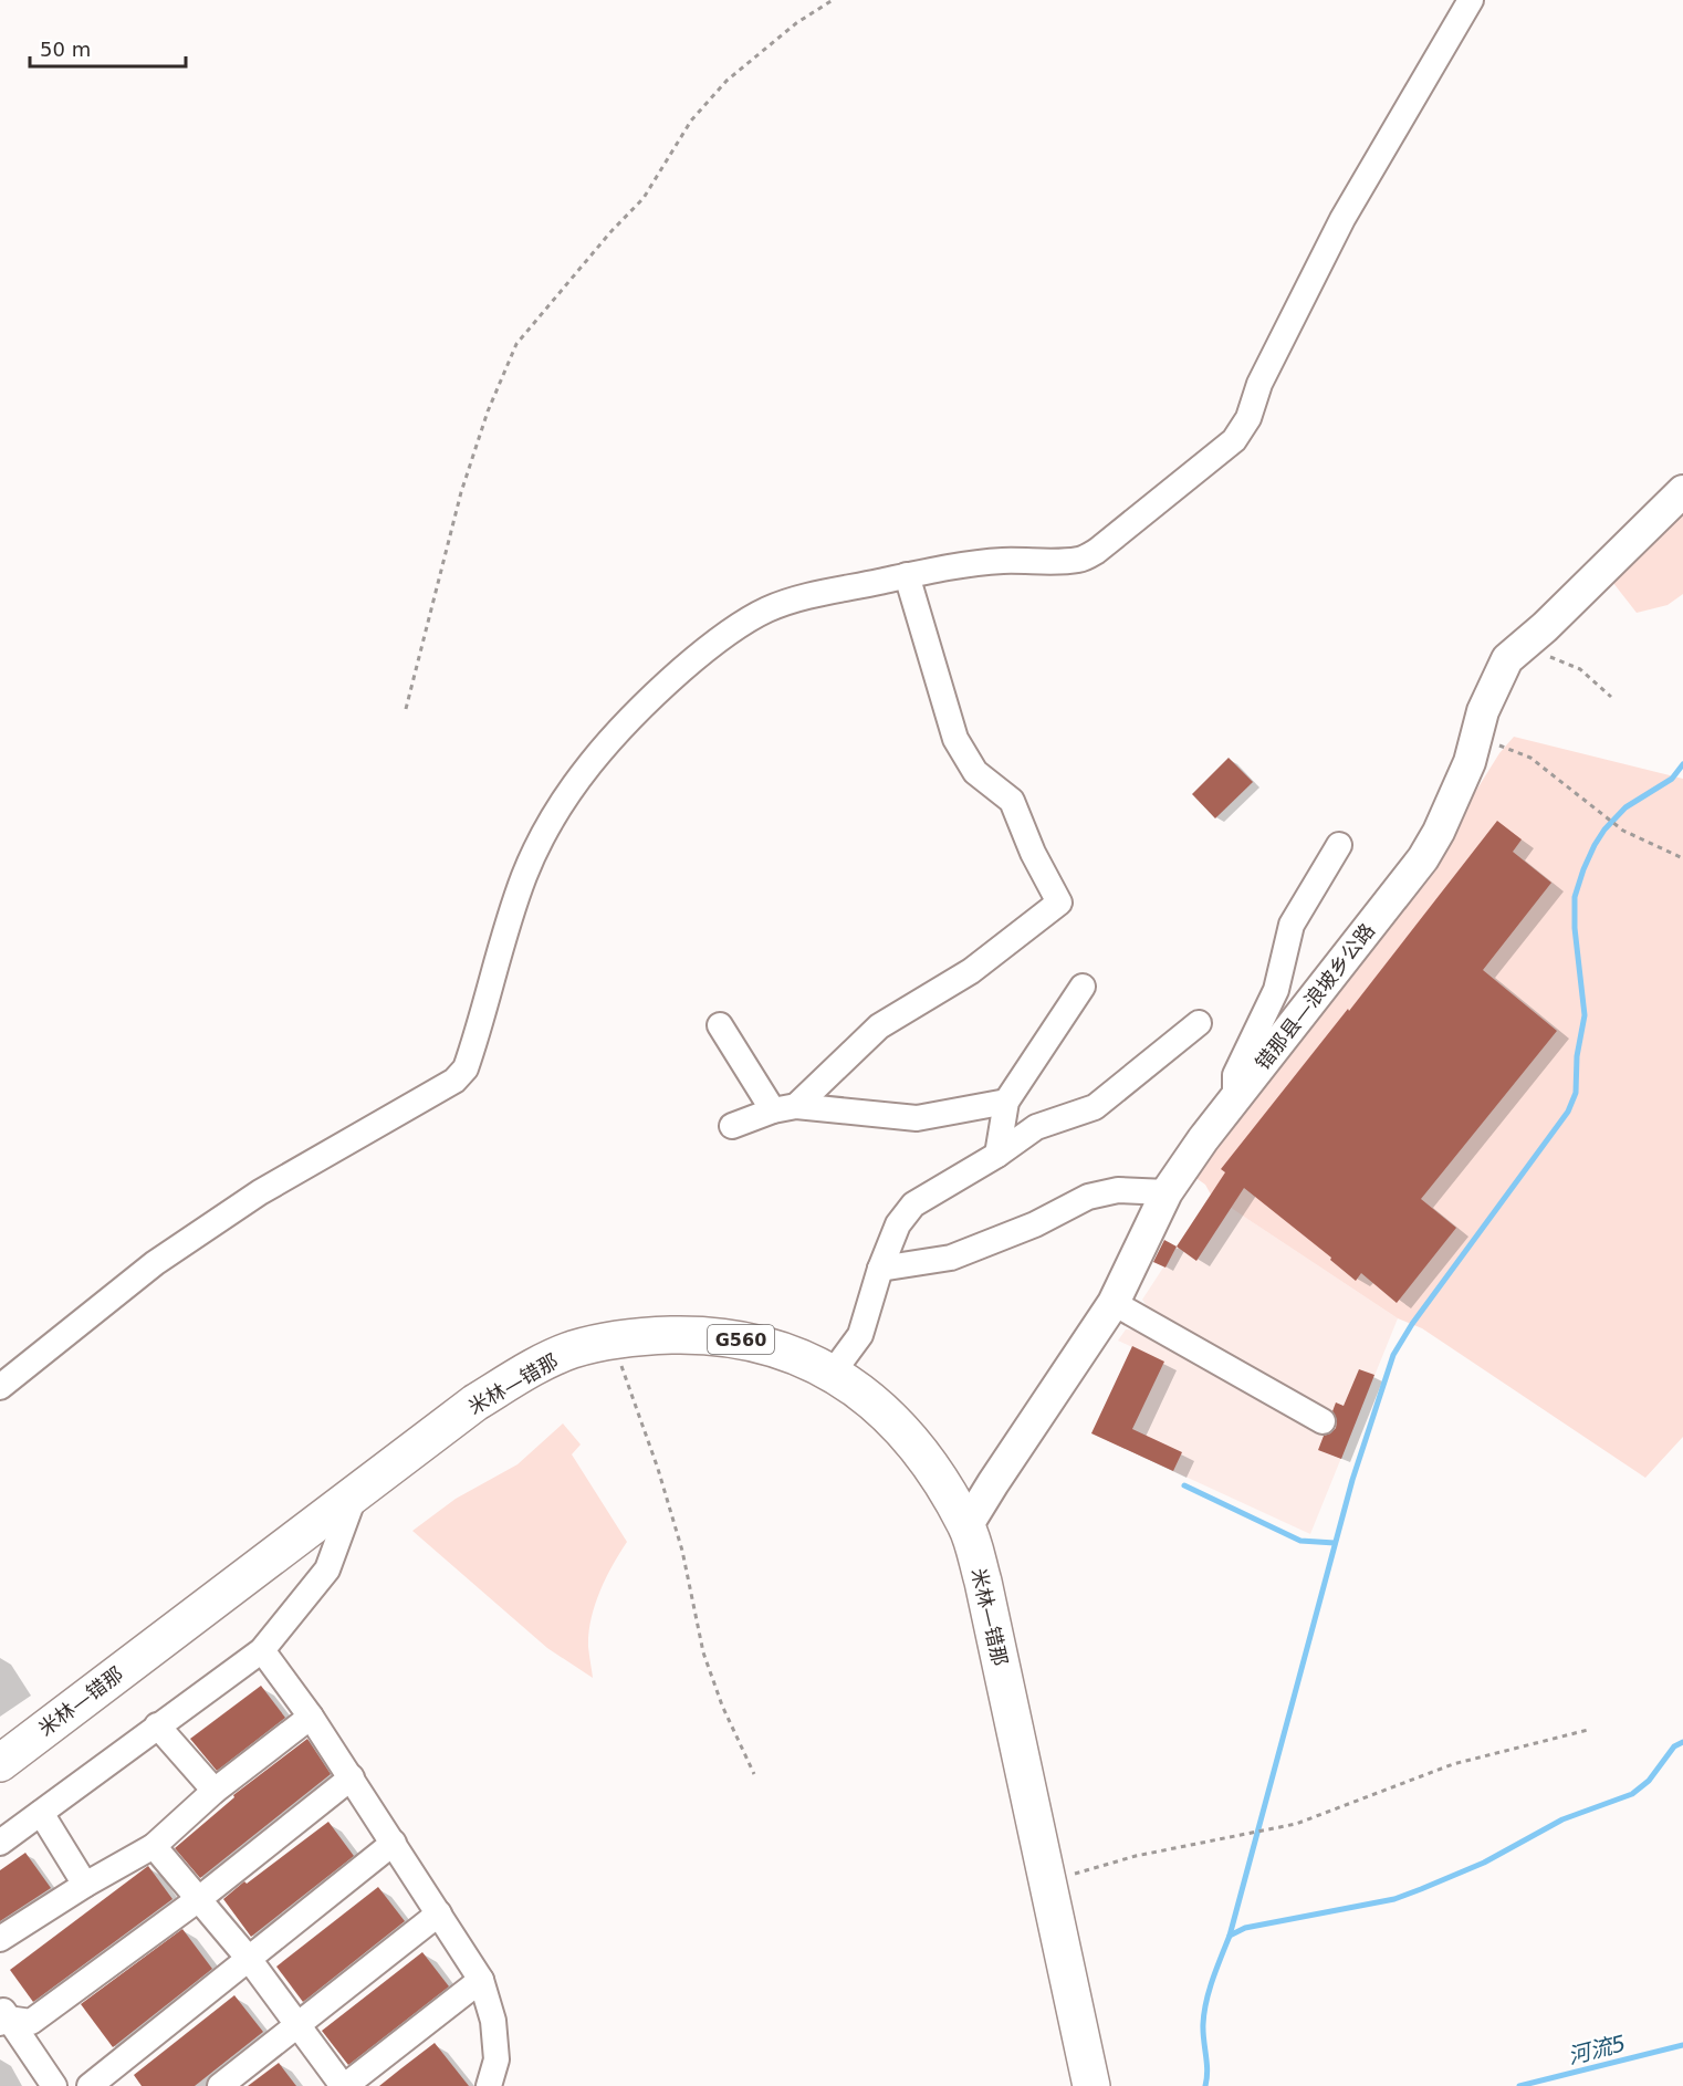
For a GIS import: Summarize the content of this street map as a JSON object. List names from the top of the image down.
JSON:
{
  "streets": {
    "highway": ["G560", "米林—错那"],
    "main road": ["错那县—浪坡乡公路"]
  },
  "crossings": [
    ["错那县—浪坡乡公路", "米林—错那"]
  ],
  "water": ["河流5"],
  "scale_bar": "50 m"
}
